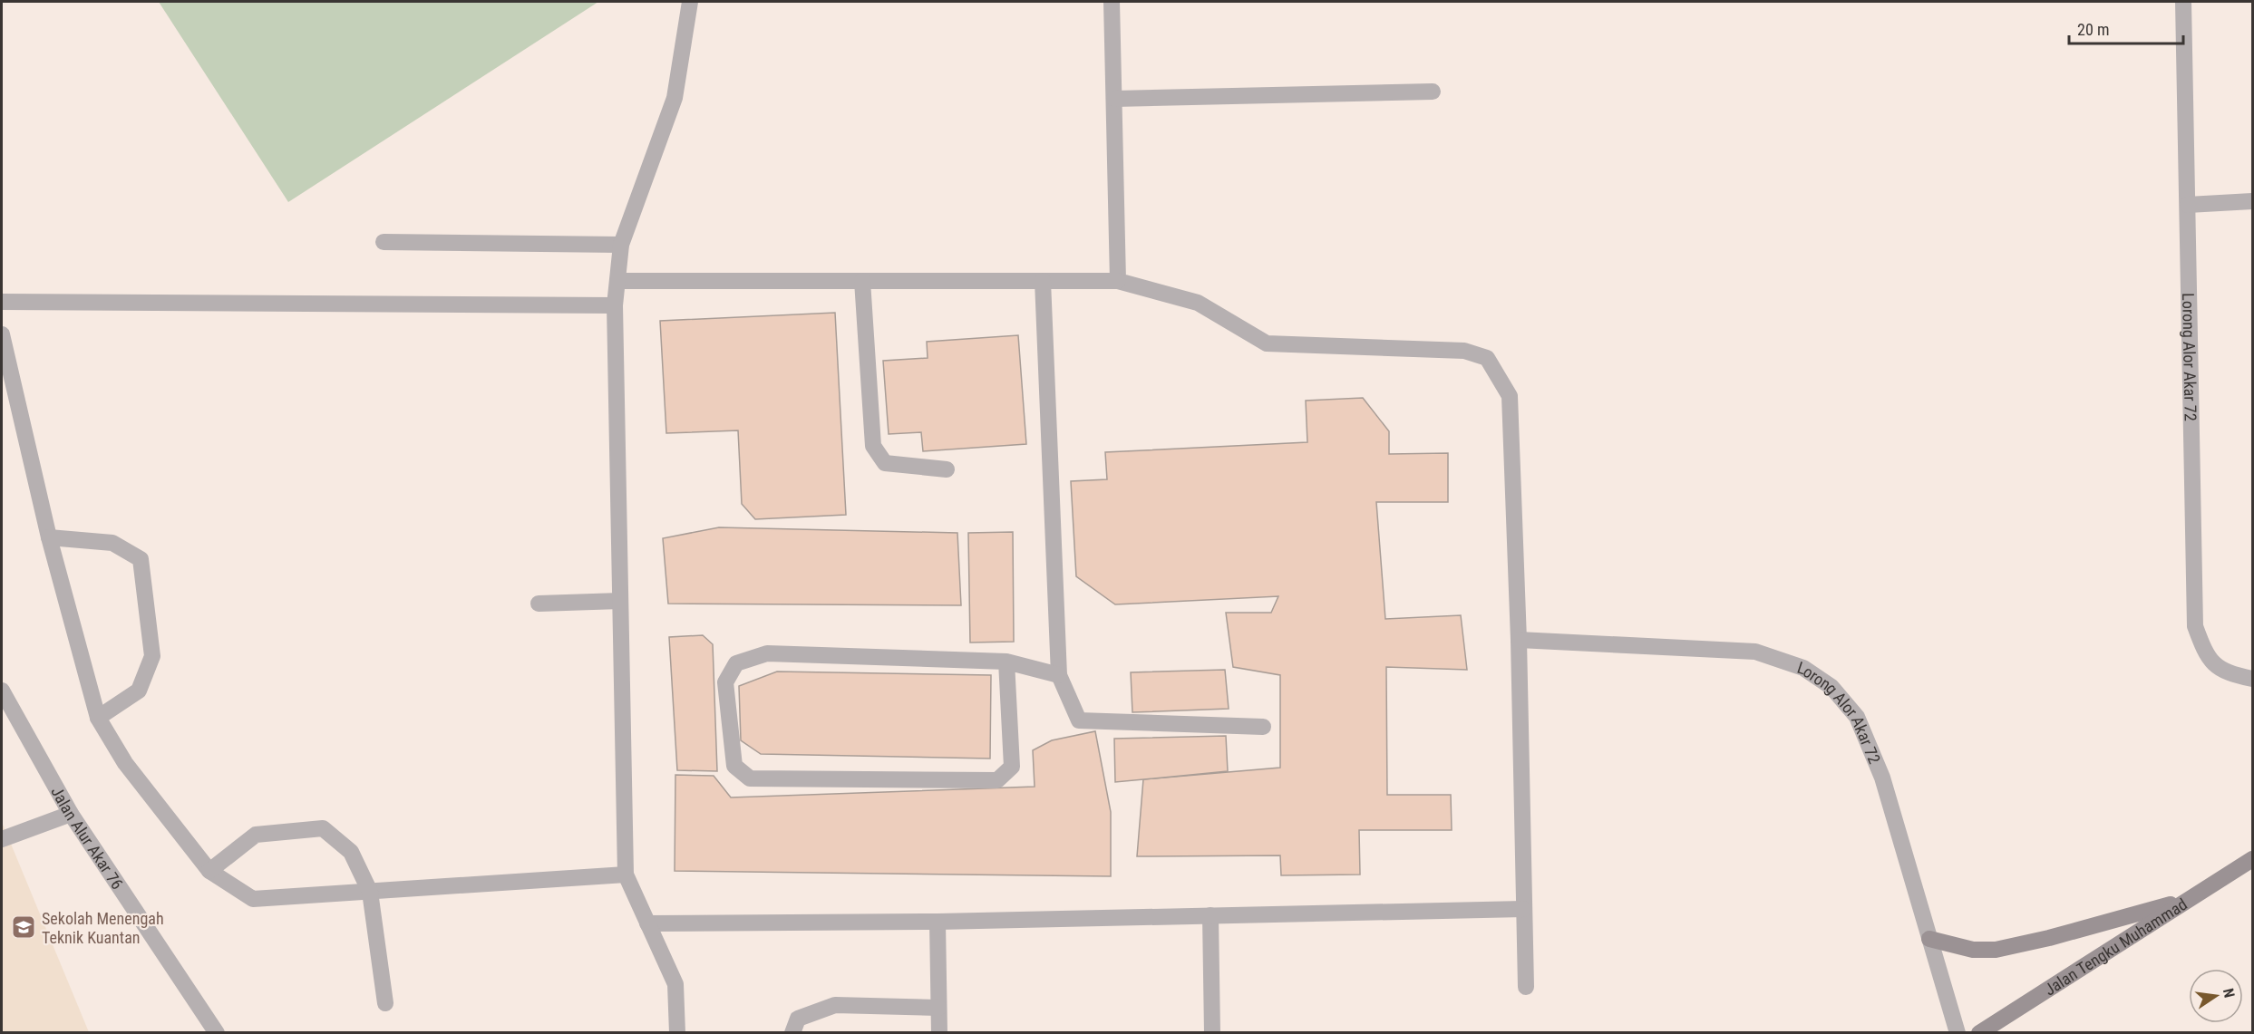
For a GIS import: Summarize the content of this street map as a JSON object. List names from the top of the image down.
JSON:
{
  "streets": {
    "main road": ["Jalan Tengku Muhammad"],
    "street": ["Lorong Alor Akar 72", "Jalan Alur Akar 76"]
  },
  "places": {
    "school or university": ["Sekolah Menengah Teknik Kuantan"]
  },
  "scale_bar": "20 m",
  "north": "right"
}
